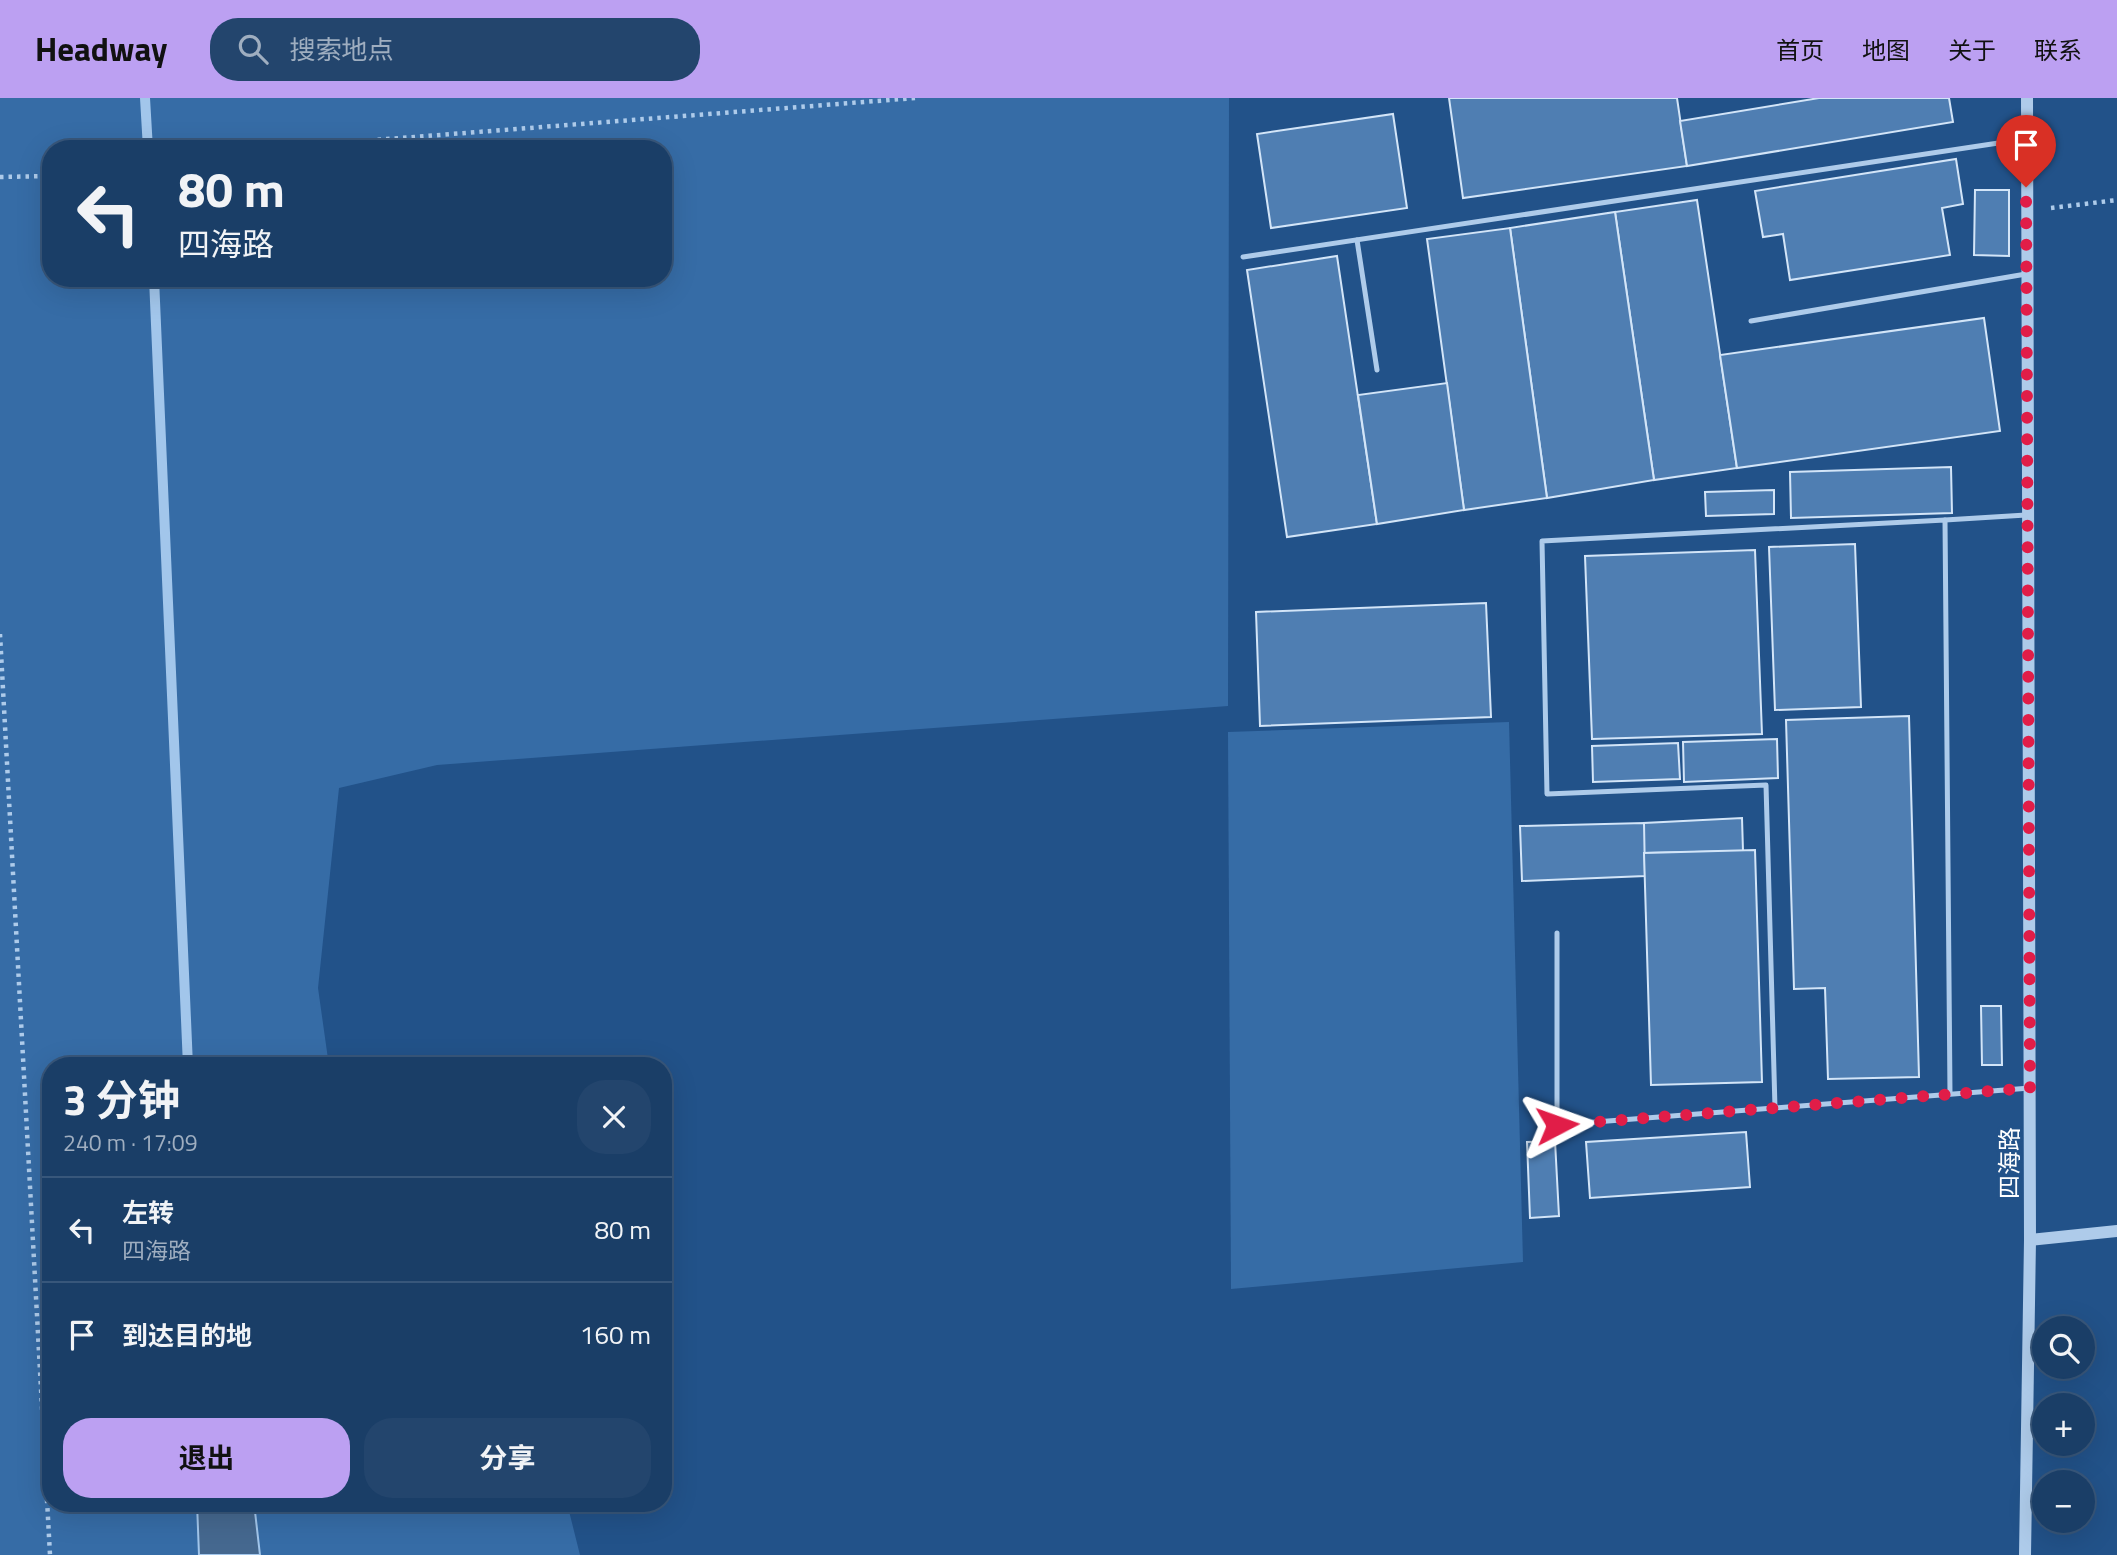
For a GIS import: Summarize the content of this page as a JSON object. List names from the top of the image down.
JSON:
{
  "streets": {
    "street": ["四海路"]
  },
  "page": {
    "header": "Headway",
    "search": "搜索地点",
    "nav": [
      "首页",
      "地图",
      "关于",
      "联系"
    ],
    "turn": ["80 m", "四海路"],
    "heading": ["3 分钟", "240 m · 17:09"],
    "list": [
      {
        "name": "左转",
        "note": "四海路",
        "value": "80 m"
      },
      {
        "name": "到达目的地",
        "value": "160 m"
      }
    ],
    "map_buttons": ["+", "−"],
    "buttons": ["退出", "分享"]
  }
}
